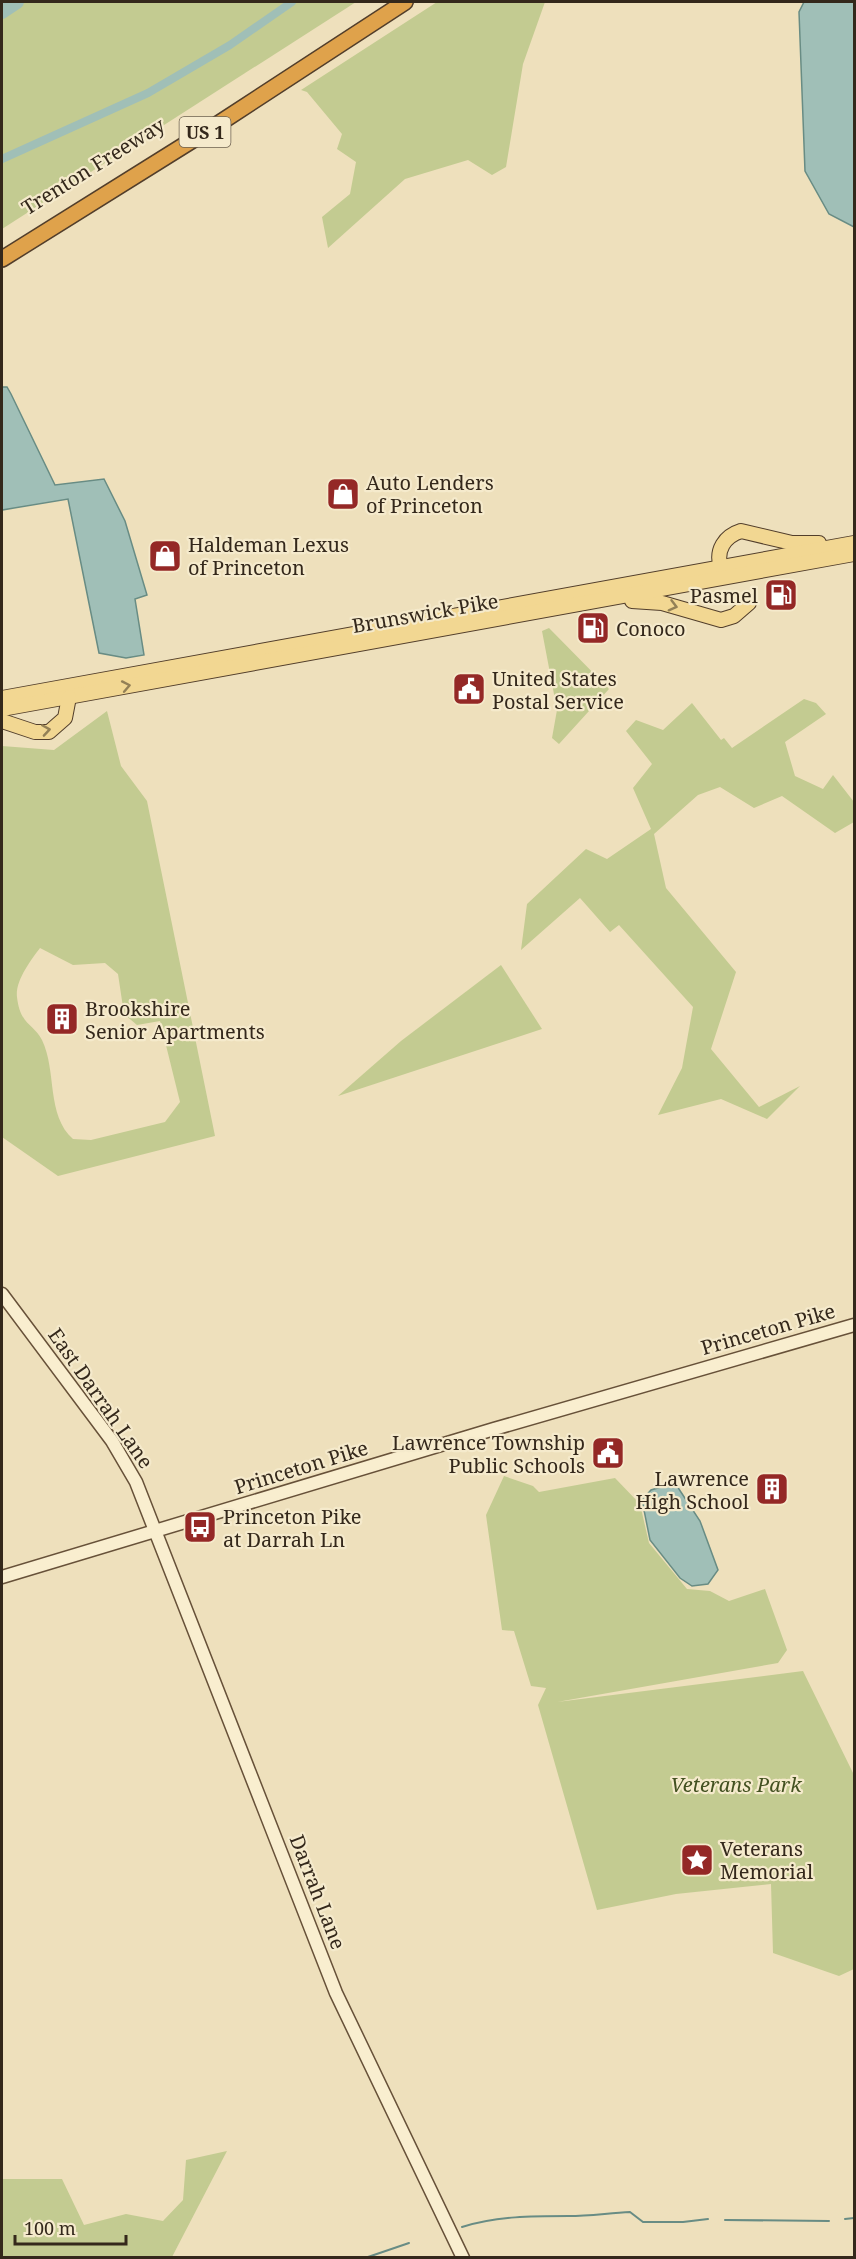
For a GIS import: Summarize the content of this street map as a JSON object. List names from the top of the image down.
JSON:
{
  "streets": {
    "highway": ["US 1", "Trenton Freeway"],
    "main road": ["Brunswick Pike"],
    "street": ["Princeton Pike", "East Darrah Lane", "Darrah Lane"]
  },
  "crossings": [
    ["Princeton Pike", "East Darrah Lane"],
    ["Princeton Pike", "Darrah Lane"],
    ["East Darrah Lane", "Darrah Lane"]
  ],
  "parks": ["Veterans Park"],
  "places": {
    "shop": ["Auto Lenders of Princeton", "Haldeman Lexus of Princeton"],
    "fuel station": ["Pasmel", "Conoco"],
    "public building": ["United States Postal Service", "Lawrence Township Public Schools"],
    "building": ["Brookshire Senior Apartments", "Lawrence High School"],
    "bus stop": ["Princeton Pike at Darrah Ln"],
    "place": ["Veterans Memorial"]
  },
  "scale_bar": "100 m"
}
